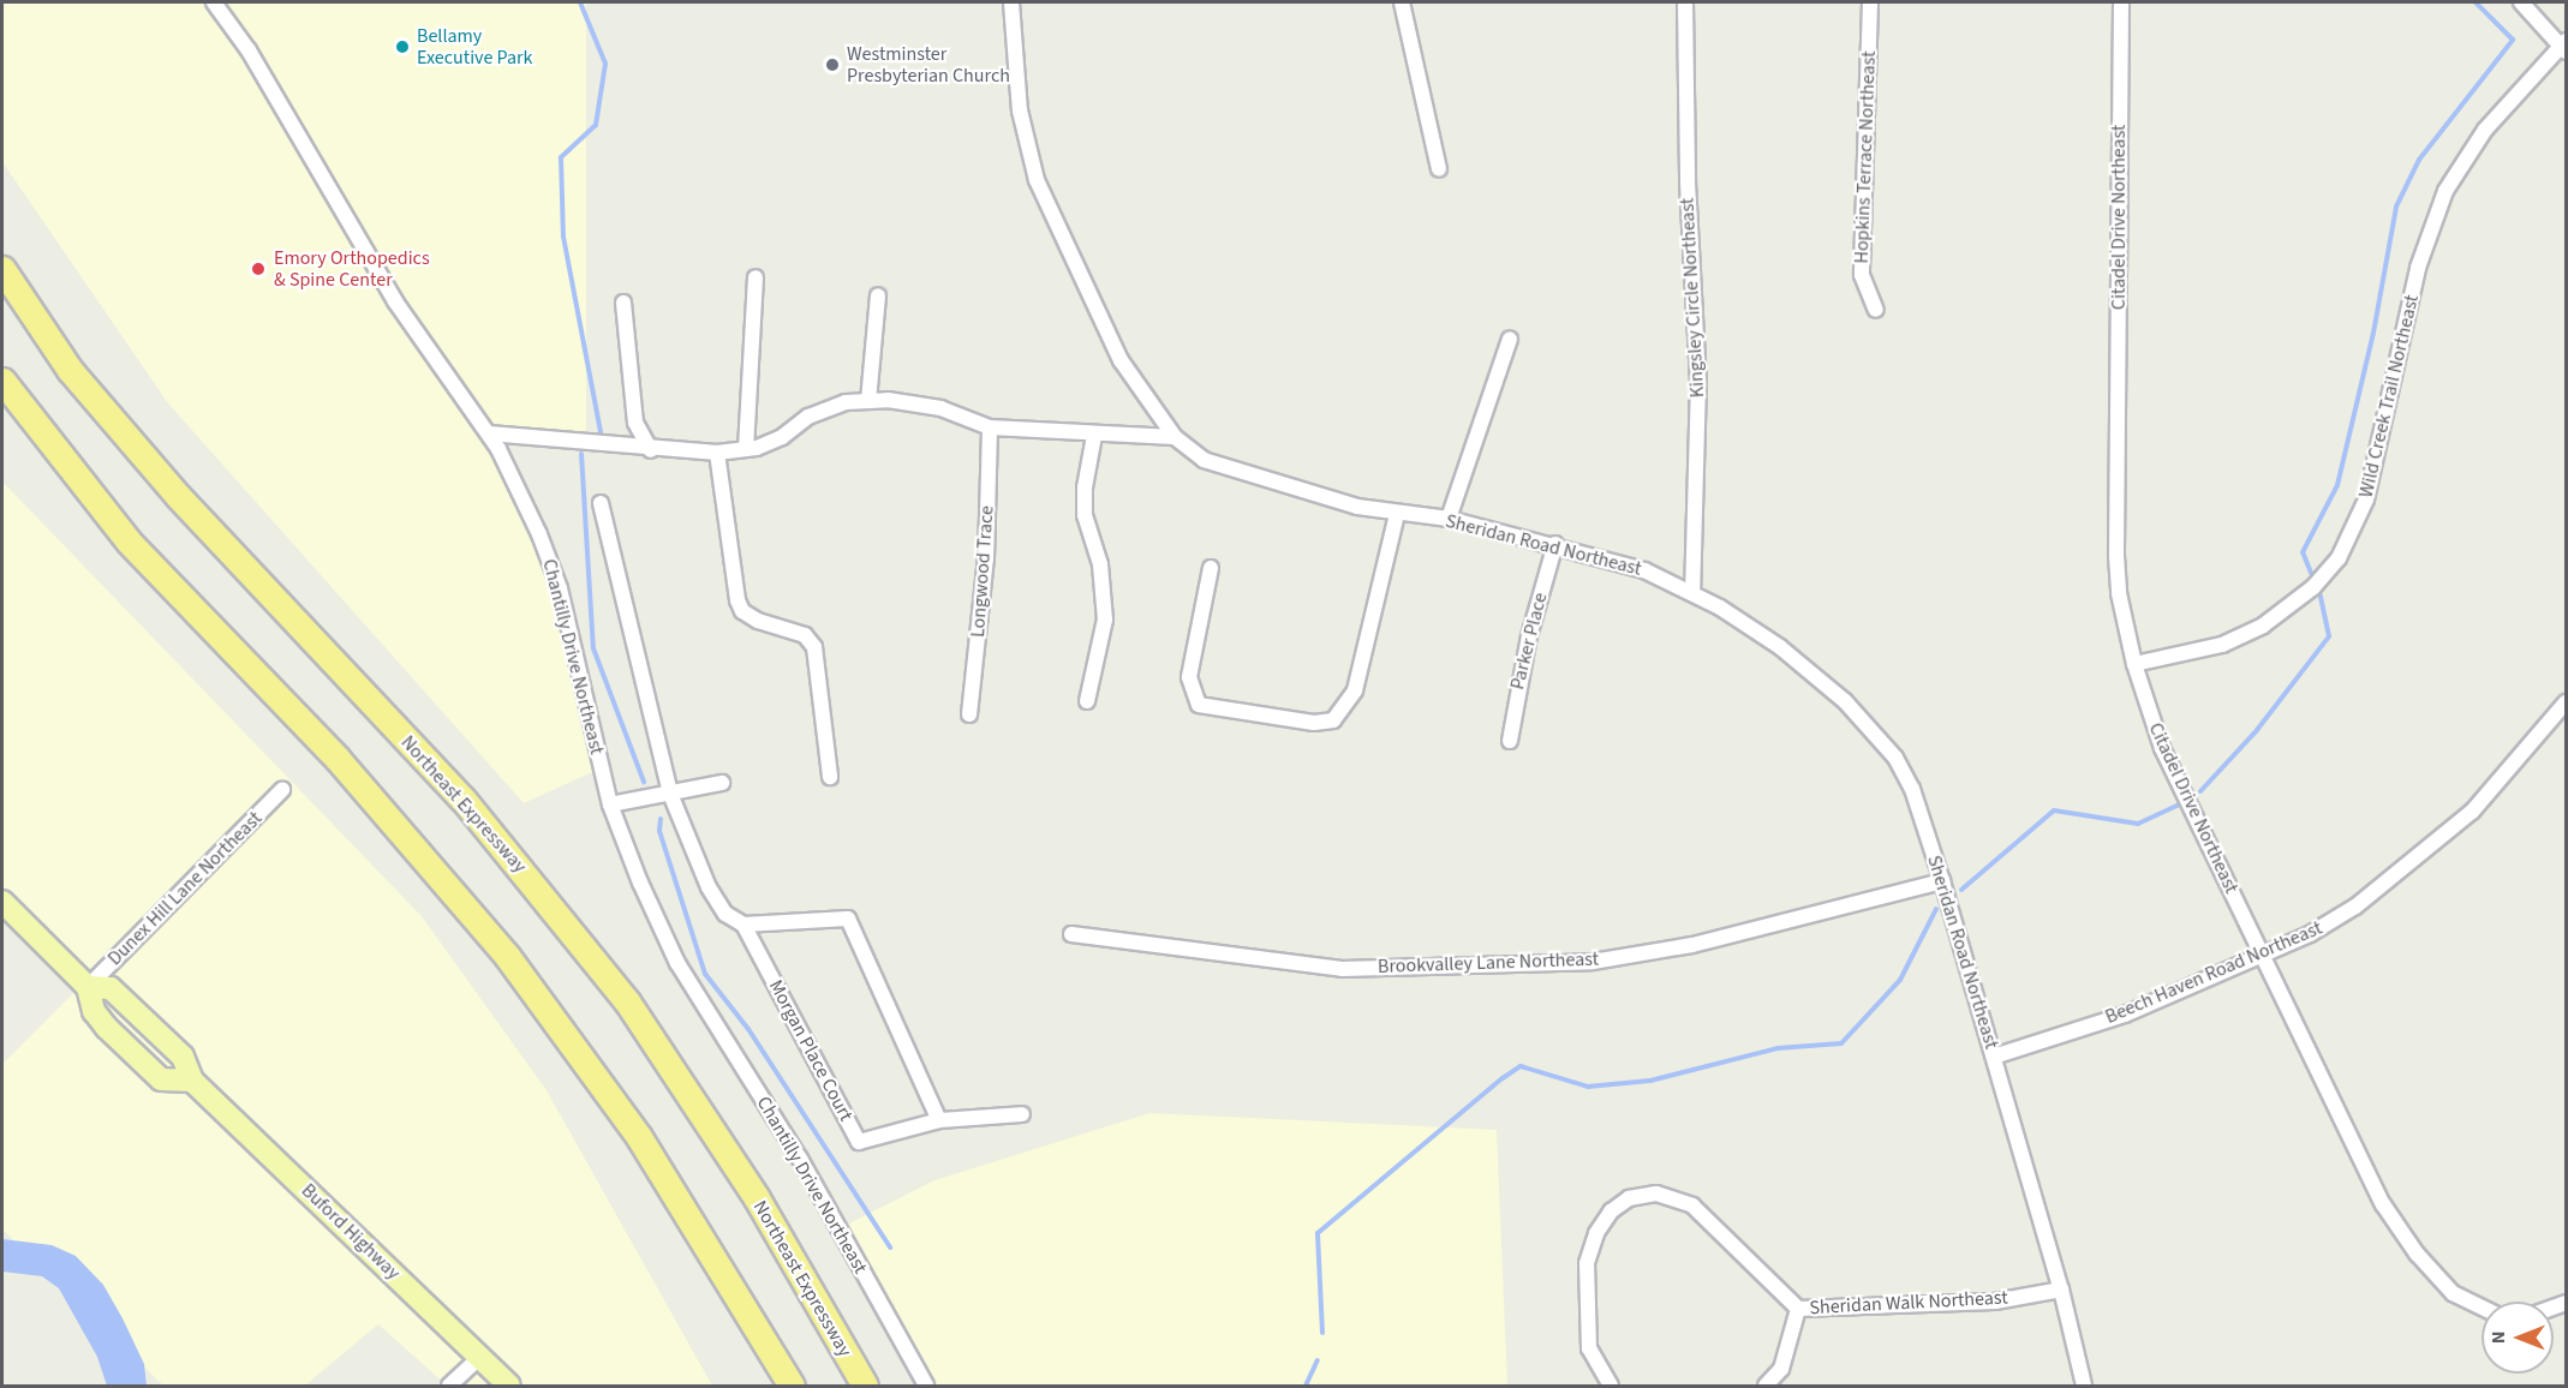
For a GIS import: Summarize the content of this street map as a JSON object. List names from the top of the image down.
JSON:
{
  "streets": {
    "highway": ["Northeast Expressway"],
    "main road": ["Buford Highway"],
    "street": [
      "Hopkins Terrace Northeast",
      "Citadel Drive Northeast",
      "Kingsley Circle Northeast",
      "Wild Creek Trail Northeast",
      "Sheridan Road Northeast",
      "Longwood Trace",
      "Parker Place",
      "Chantilly Drive Northeast",
      "Dunex Hill Lane Northeast",
      "Brookvalley Lane Northeast",
      "Beech Haven Road Northeast",
      "Morgan Place Court",
      "Sheridan Walk Northeast"
    ]
  },
  "crossings": [
    ["Citadel Drive Northeast", "Wild Creek Trail Northeast"],
    ["Citadel Drive Northeast", "Beech Haven Road Northeast"],
    ["Kingsley Circle Northeast", "Sheridan Road Northeast"],
    ["Sheridan Road Northeast", "Parker Place"],
    ["Sheridan Road Northeast", "Brookvalley Lane Northeast"],
    ["Sheridan Road Northeast", "Beech Haven Road Northeast"],
    ["Sheridan Road Northeast", "Sheridan Walk Northeast"],
    ["Dunex Hill Lane Northeast", "Buford Highway"]
  ],
  "places": ["Bellamy Executive Park", "Westminster Presbyterian Church", "Emory Orthopedics & Spine Center"],
  "north": "left"
}
